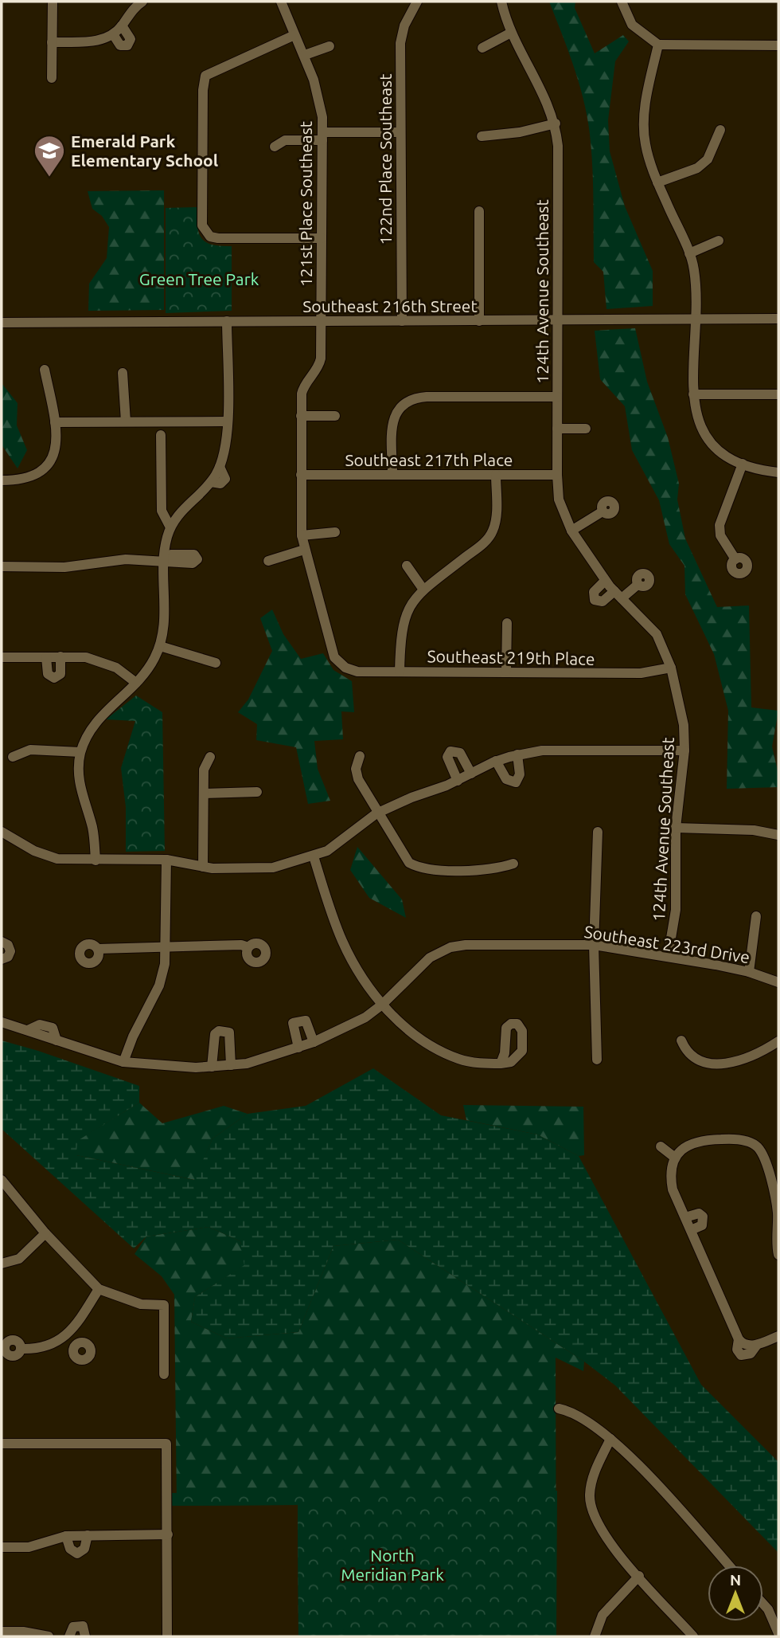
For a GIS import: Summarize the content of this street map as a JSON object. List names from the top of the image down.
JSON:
{
  "streets": {
    "street": [
      "122nd Place Southeast",
      "121st Place Southeast",
      "124th Avenue Southeast",
      "Southeast 216th Street",
      "Southeast 217th Place",
      "Southeast 219th Place",
      "Southeast 223rd Drive"
    ]
  },
  "crossings": [
    ["122nd Place Southeast", "Southeast 216th Street"],
    ["121st Place Southeast", "Southeast 216th Street"],
    ["121st Place Southeast", "Southeast 217th Place"],
    ["121st Place Southeast", "Southeast 219th Place"],
    ["124th Avenue Southeast", "Southeast 216th Street"],
    ["124th Avenue Southeast", "Southeast 217th Place"],
    ["124th Avenue Southeast", "Southeast 219th Place"],
    ["124th Avenue Southeast", "Southeast 223rd Drive"]
  ],
  "parks": ["Green Tree Park", "North Meridian Park"],
  "places": {
    "school or university": ["Emerald Park Elementary School"]
  },
  "north": "top"
}
